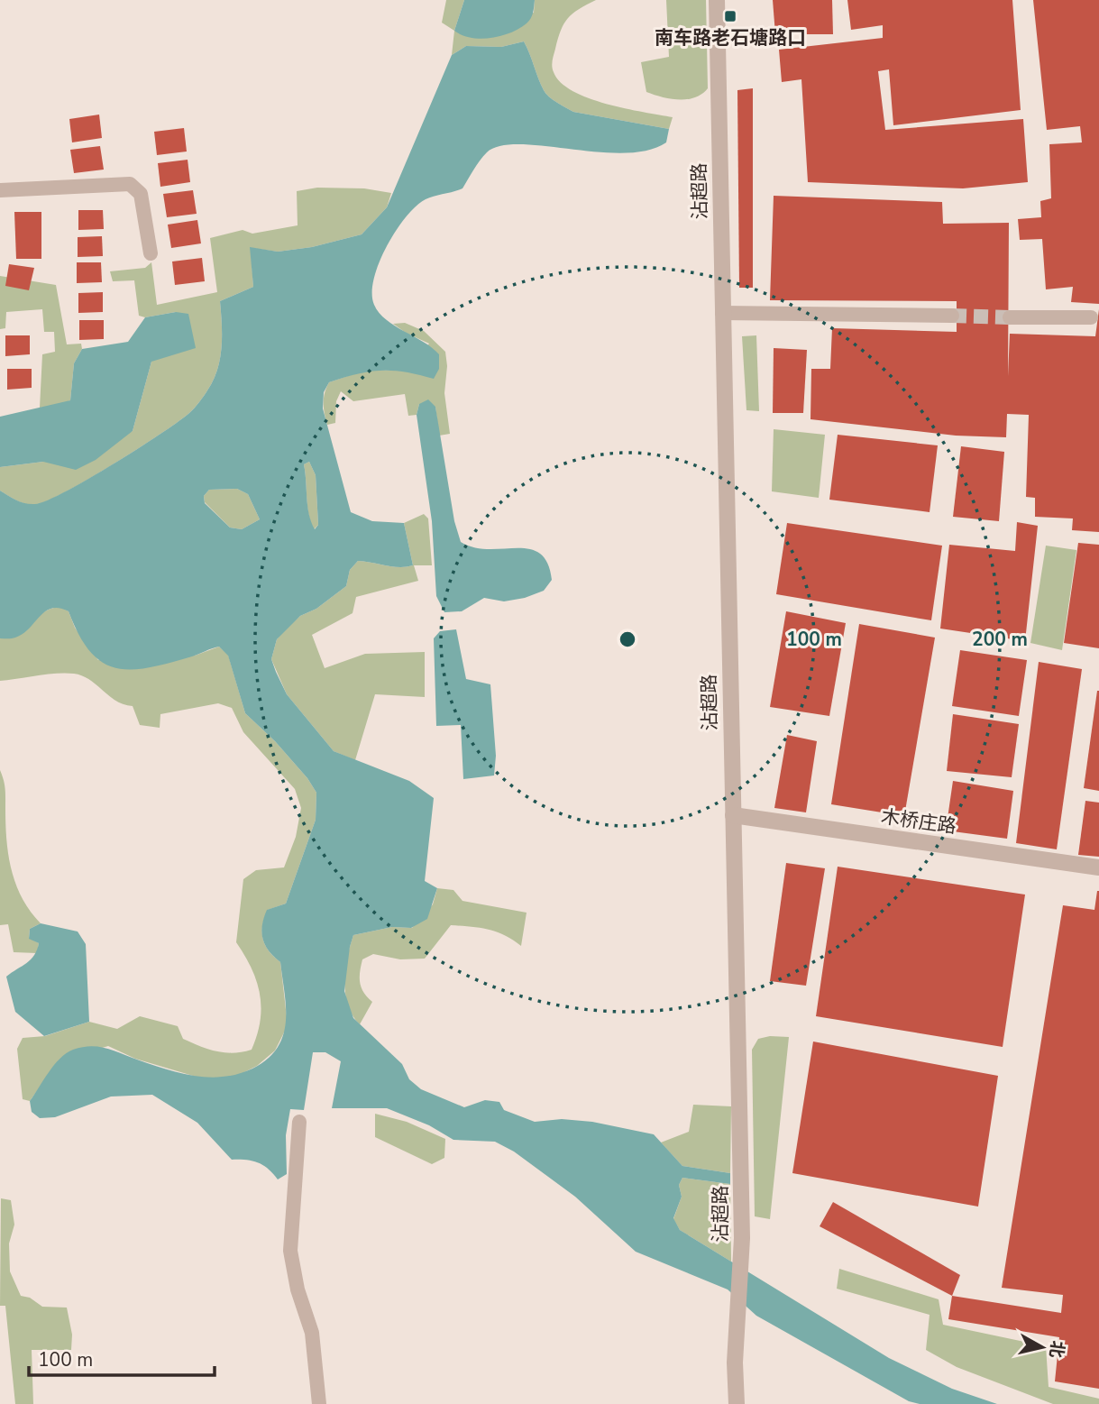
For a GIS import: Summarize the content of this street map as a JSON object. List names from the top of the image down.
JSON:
{
  "streets": {
    "street": ["沾超路", "木桥庄路"]
  },
  "crossings": [
    ["沾超路", "木桥庄路"]
  ],
  "places": {
    "transit": ["南车路老石塘路口"]
  },
  "scale_bar": "100 m",
  "north": "right",
  "rings": ["100 m", "200 m"]
}
